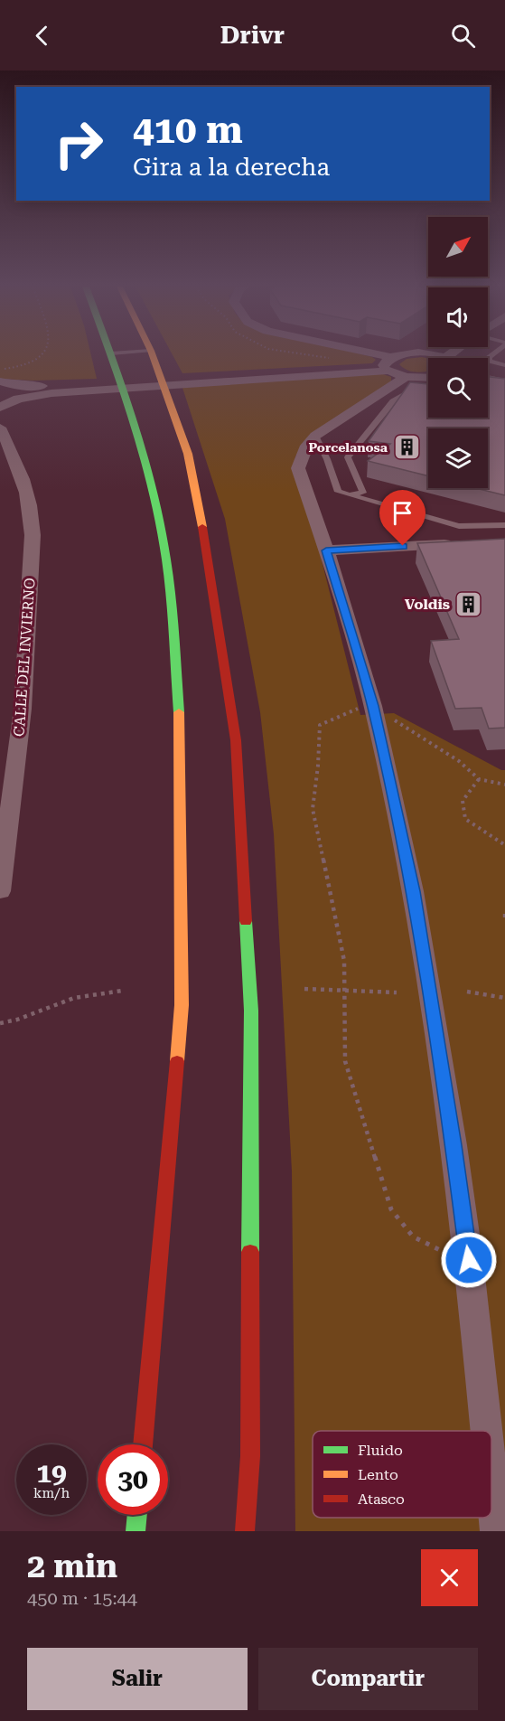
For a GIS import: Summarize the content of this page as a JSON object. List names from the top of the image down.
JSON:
{
  "streets": {
    "street": ["CALLE DEL INVIERNO"]
  },
  "places": {
    "building": ["Porcelanosa", "Voldis"]
  },
  "legend": ["Fluido", "Lento", "Atasco"],
  "north": "top right",
  "page": {
    "header": "Drivr",
    "turn": ["410 m", "Gira a la derecha"],
    "speed": "19 km/h",
    "limit": "30",
    "heading": ["2 min", "450 m · 15:44"],
    "buttons": ["Salir", "Compartir"]
  }
}
